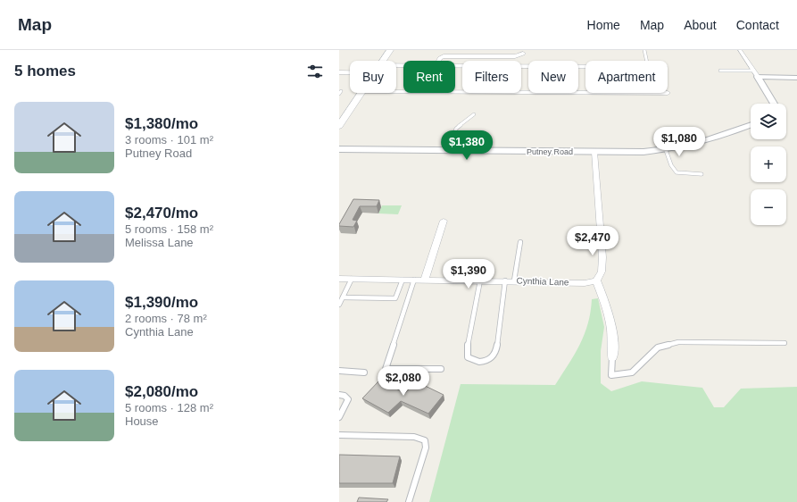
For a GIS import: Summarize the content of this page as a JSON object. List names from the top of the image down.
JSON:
{
  "streets": {
    "street": ["Putney Road", "Cynthia Lane"]
  },
  "page": {
    "header": "Map",
    "nav": [
      "Home",
      "Map",
      "About",
      "Contact"
    ],
    "heading": "5 homes",
    "chip": [
      "Buy",
      "Rent",
      "Filters",
      "New",
      "Apartment"
    ],
    "list": [
      {
        "name": "$1,380/mo",
        "note": "3 rooms · 101 m² · Putney Road"
      },
      {
        "name": "$2,470/mo",
        "note": "5 rooms · 158 m² · Melissa Lane"
      },
      {
        "name": "$1,390/mo",
        "note": "2 rooms · 78 m² · Cynthia Lane"
      },
      {
        "name": "$2,080/mo",
        "note": "5 rooms · 128 m² · House"
      }
    ],
    "map_buttons": ["+", "−"],
    "price": [
      "$1,080",
      "$1,380",
      "$2,470",
      "$1,390",
      "$2,080"
    ]
  }
}
